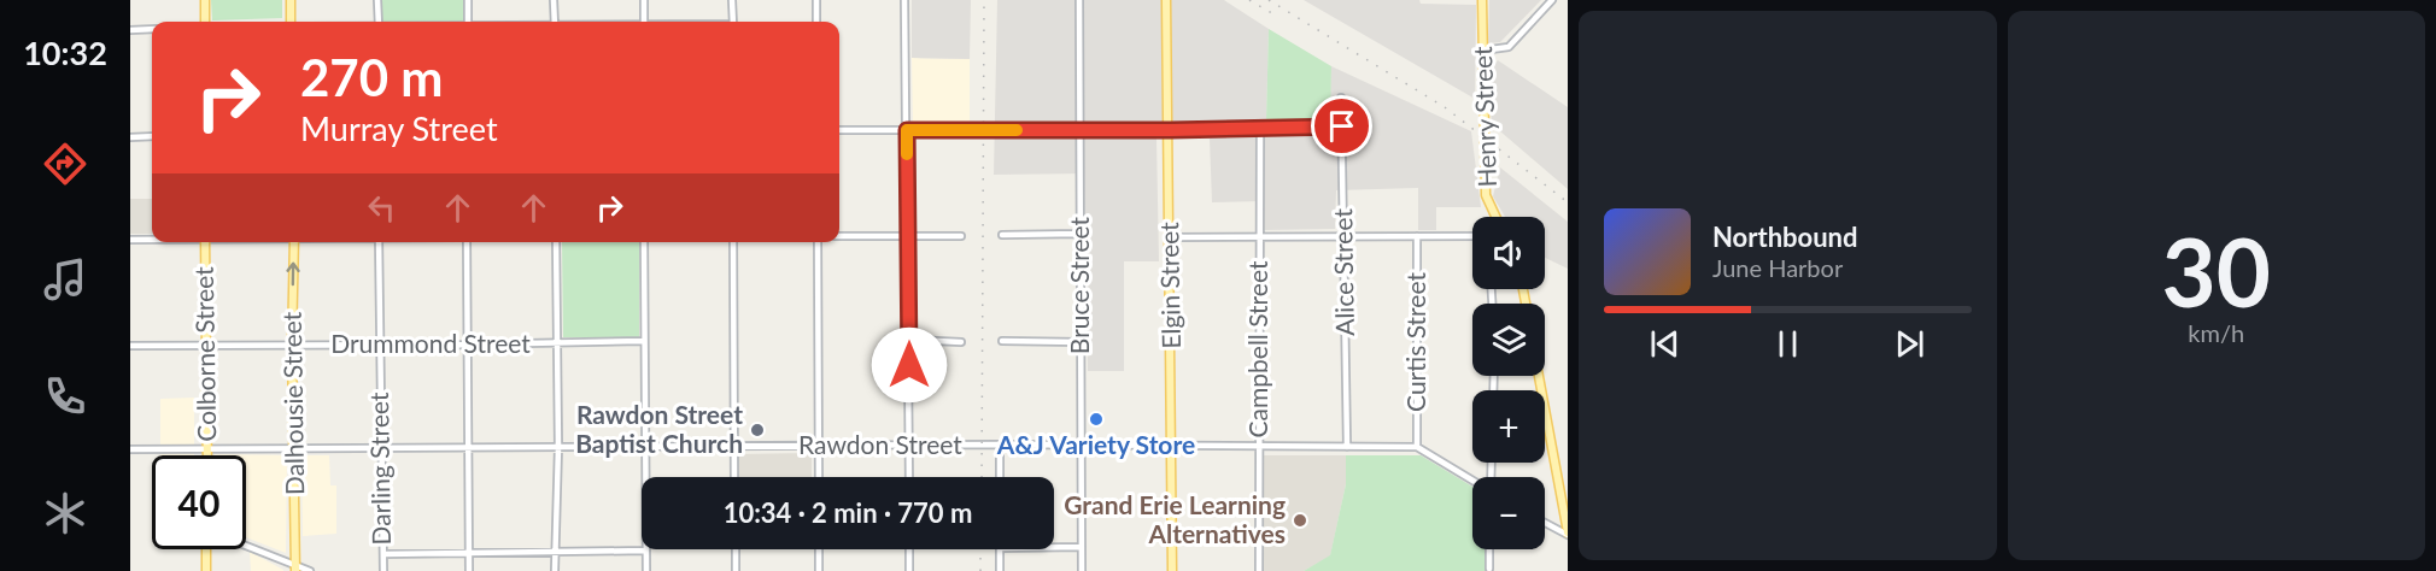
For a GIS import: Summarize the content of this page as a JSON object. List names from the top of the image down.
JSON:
{
  "streets": {
    "main road": [
      "Henry Street",
      "Elgin Street",
      "Colborne Street",
      "Dalhousie Street"
    ],
    "street": [
      "Alice Street",
      "Bruce Street",
      "Curtis Street",
      "Drummond Street",
      "Campbell Street",
      "Rawdon Street",
      "Darling Street"
    ]
  },
  "crossings": [
    ["Alice Street", "Rawdon Street"],
    ["Bruce Street", "Rawdon Street"],
    ["Elgin Street", "Rawdon Street"],
    ["Curtis Street", "Rawdon Street"],
    ["Drummond Street", "Colborne Street"],
    ["Drummond Street", "Dalhousie Street"],
    ["Drummond Street", "Darling Street"],
    ["Campbell Street", "Rawdon Street"],
    ["Colborne Street", "Rawdon Street"],
    ["Dalhousie Street", "Rawdon Street"],
    ["Rawdon Street", "Darling Street"]
  ],
  "places": ["A&J Variety Store", "Rawdon Street Baptist Church", "Grand Erie Learning Alternatives"],
  "page": {
    "tabs": "10:32",
    "tile": ["30", "km/h"],
    "turn": ["270 m", "Murray Street"],
    "song": ["Northbound", "June Harbor"],
    "map_buttons": ["+", "−"],
    "limit": "40",
    "trip": "10:34 · 2 min · 770 m"
  }
}
